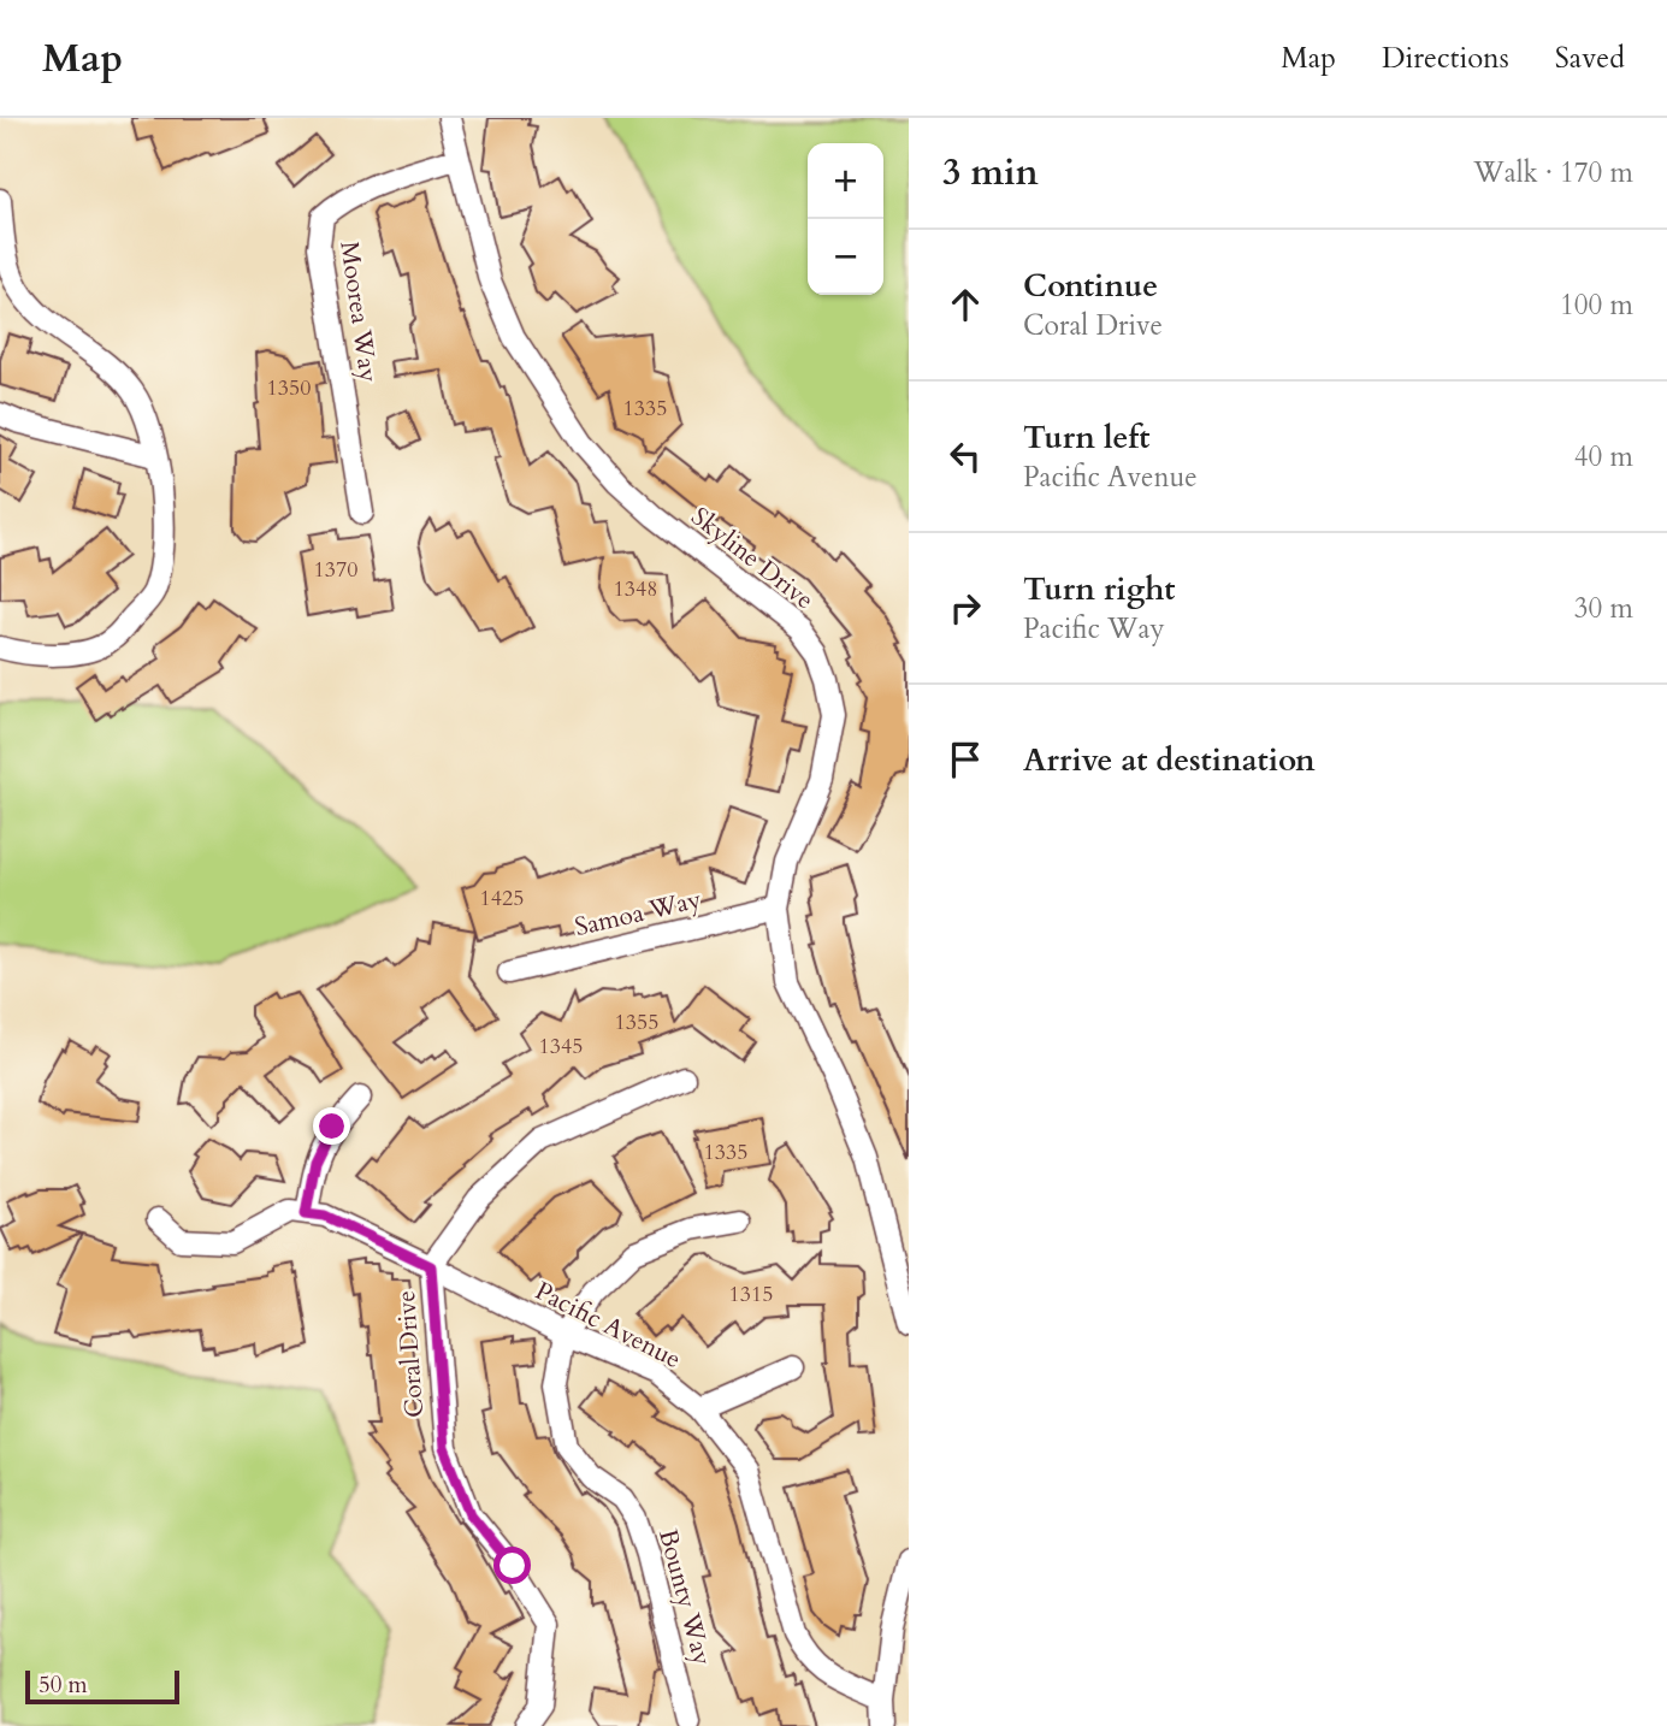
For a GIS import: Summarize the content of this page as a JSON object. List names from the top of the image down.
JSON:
{
  "streets": {
    "street": [
      "Moorea Way",
      "Skyline Drive",
      "Samoa Way",
      "Pacific Avenue",
      "Coral Drive",
      "Bounty Way"
    ]
  },
  "crossings": [
    ["Moorea Way", "Skyline Drive"],
    ["Skyline Drive", "Samoa Way"],
    ["Pacific Avenue", "Coral Drive"],
    ["Pacific Avenue", "Bounty Way"]
  ],
  "house_numbers": [
    "1350",
    "1335",
    "1370",
    "1348",
    "1425",
    "1355",
    "1345",
    "1335",
    "1315"
  ],
  "scale_bar": "50 m",
  "page": {
    "header": "Map",
    "nav": ["Map", "Directions", "Saved"],
    "heading": ["3 min", "Walk · 170 m"],
    "map_buttons": ["+", "−"],
    "list": [
      ["Continue", "Coral Drive", "100 m"],
      ["Turn left", "Pacific Avenue", "40 m"],
      ["Turn right", "Pacific Way", "30 m"],
      "Arrive at destination"
    ],
    "scale": "50 m"
  }
}
